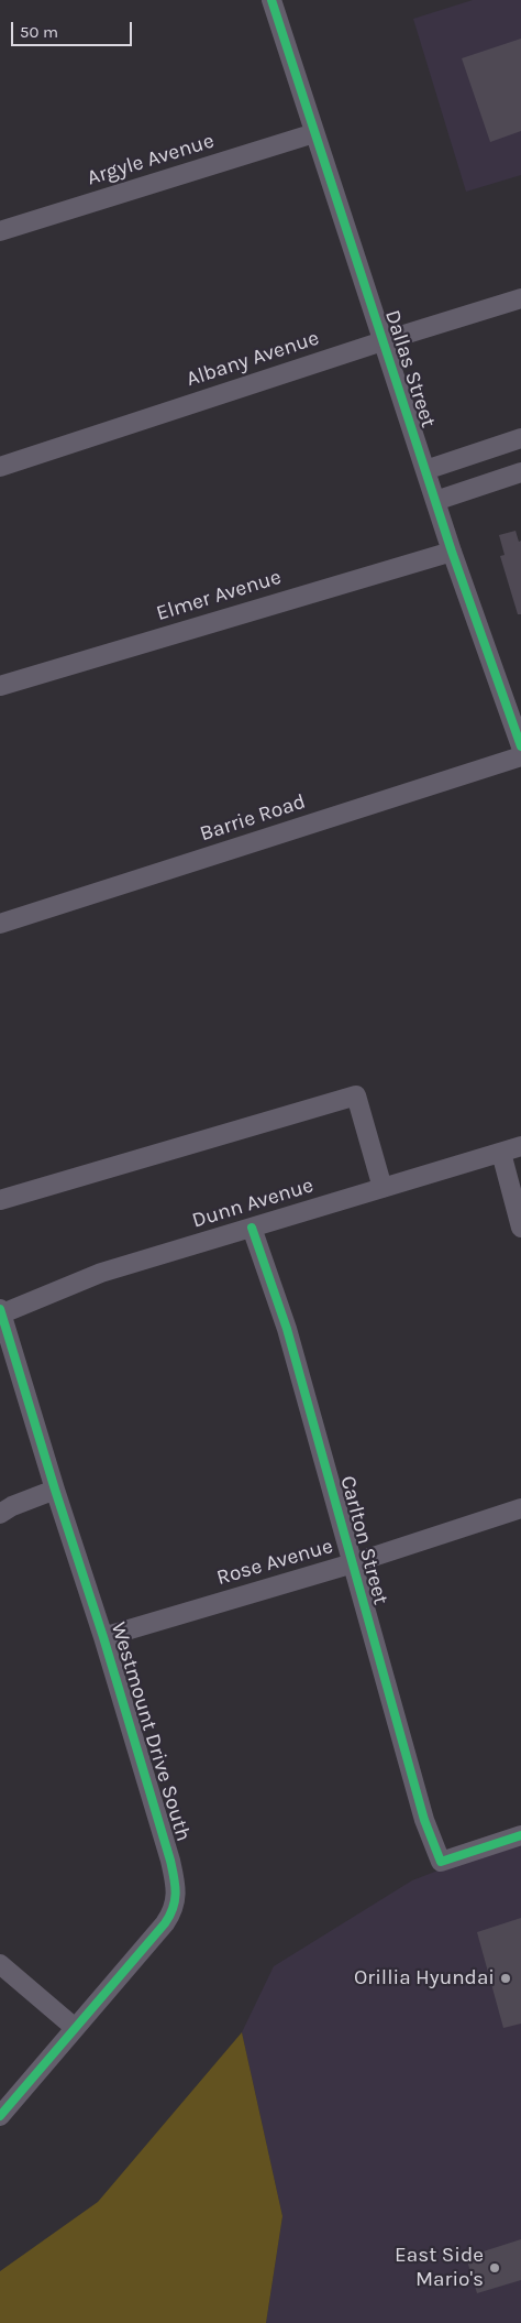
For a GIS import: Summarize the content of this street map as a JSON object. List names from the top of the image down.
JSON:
{
  "streets": {
    "street": [
      "Argyle Avenue",
      "Albany Avenue",
      "Dallas Street",
      "Elmer Avenue",
      "Barrie Road",
      "Dunn Avenue",
      "Carlton Street",
      "Rose Avenue",
      "Westmount Drive South"
    ]
  },
  "crossings": [
    ["Argyle Avenue", "Dallas Street"],
    ["Albany Avenue", "Dallas Street"],
    ["Dallas Street", "Elmer Avenue"],
    ["Dunn Avenue", "Carlton Street"],
    ["Dunn Avenue", "Westmount Drive South"],
    ["Carlton Street", "Rose Avenue"],
    ["Rose Avenue", "Westmount Drive South"]
  ],
  "places": ["Orillia Hyundai", "East Side Mario's"],
  "scale_bar": "50 m"
}
